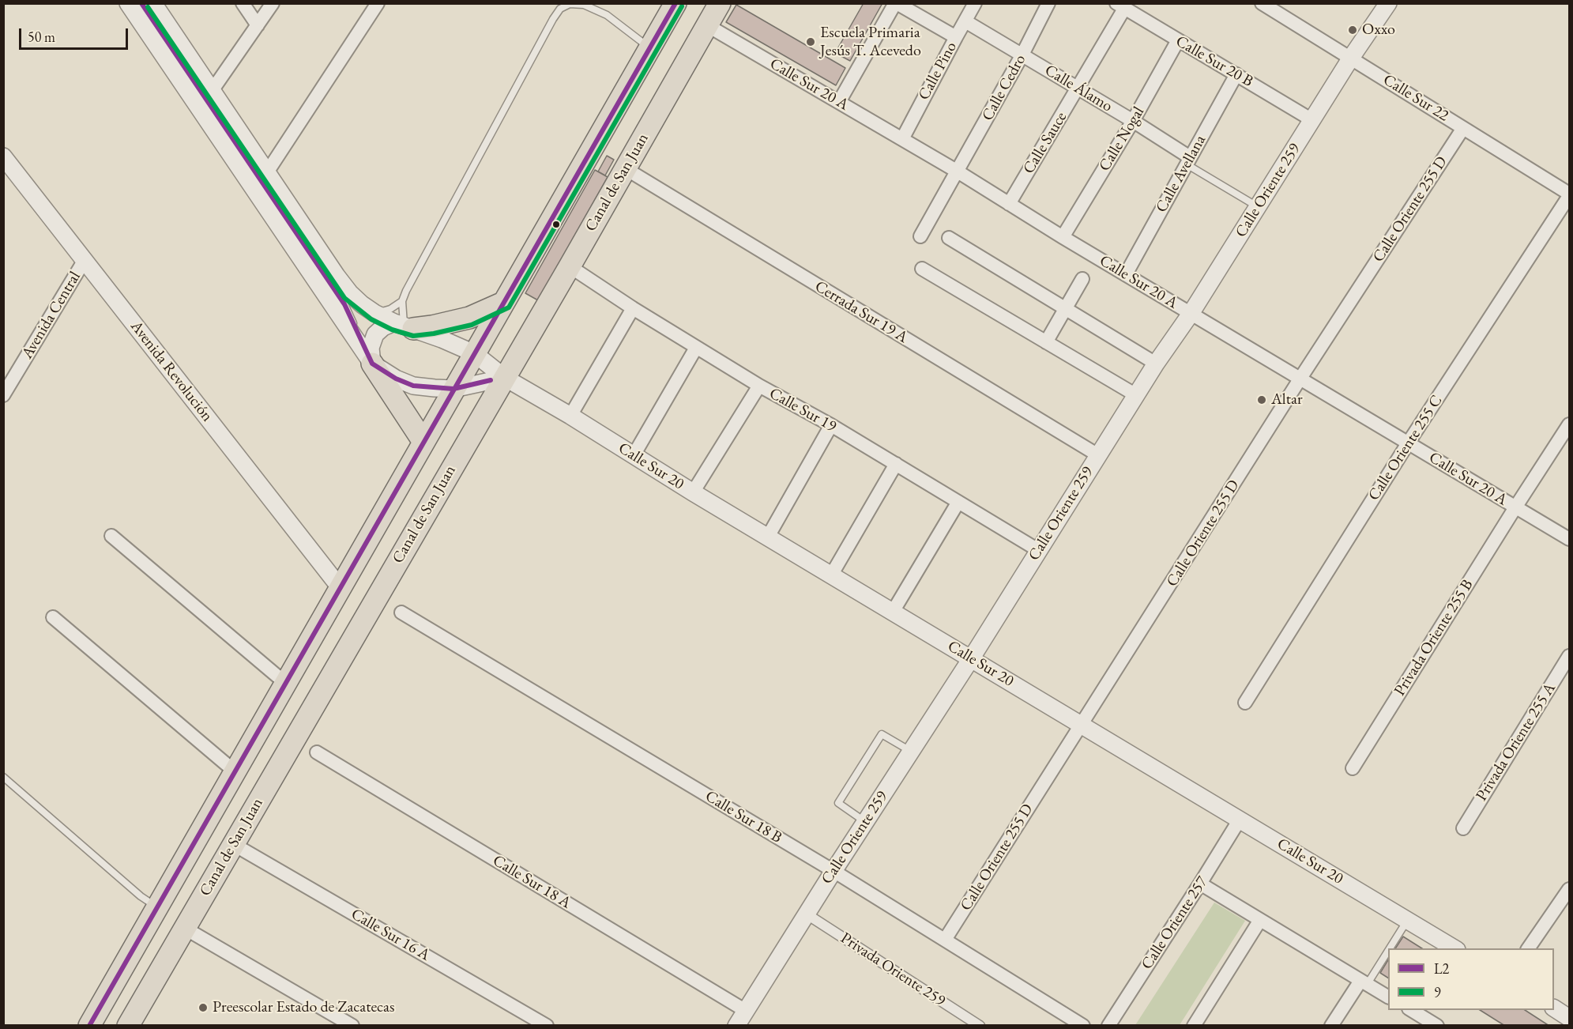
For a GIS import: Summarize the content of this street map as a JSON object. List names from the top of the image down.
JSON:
{
  "streets": {
    "main road": ["Canal de San Juan"],
    "street": [
      "Calle Sur 20 B",
      "Calle Pino",
      "Calle Sur 20 A",
      "Calle Cedro",
      "Calle Álamo",
      "Calle Sur 22",
      "Calle Nogal",
      "Calle Sauce",
      "Calle Avellana",
      "Calle Oriente 259",
      "Calle Oriente 255 D",
      "Cerrada Sur 19 A",
      "Avenida Central",
      "Avenida Revolución",
      "Calle Sur 19",
      "Calle Oriente 255 C",
      "Calle Sur 20",
      "Privada Oriente 255 B",
      "Privada Oriente 255 A",
      "Calle Sur 18 B",
      "Calle Sur 18 A",
      "Calle Oriente 257",
      "Calle Sur 16 A",
      "Privada Oriente 259"
    ]
  },
  "crossings": [
    ["Calle Sur 20 B", "Calle Nogal"],
    ["Calle Sur 20 B", "Calle Sauce"],
    ["Calle Sur 20 B", "Calle Avellana"],
    ["Calle Sur 20 B", "Calle Oriente 259"],
    ["Calle Pino", "Calle Sur 20 A"],
    ["Calle Pino", "Calle Álamo"],
    ["Calle Sur 20 A", "Calle Cedro"],
    ["Calle Sur 20 A", "Calle Nogal"],
    ["Calle Sur 20 A", "Calle Sauce"],
    ["Calle Sur 20 A", "Calle Avellana"],
    ["Calle Sur 20 A", "Canal de San Juan"],
    ["Calle Sur 20 A", "Calle Oriente 259"],
    ["Calle Sur 20 A", "Calle Oriente 255 D"],
    ["Calle Sur 20 A", "Calle Oriente 255 C"],
    ["Calle Sur 20 A", "Privada Oriente 255 B"],
    ["Calle Cedro", "Calle Álamo"],
    ["Calle Álamo", "Calle Nogal"],
    ["Calle Álamo", "Calle Sauce"],
    ["Calle Álamo", "Calle Avellana"],
    ["Calle Álamo", "Calle Oriente 259"],
    ["Calle Sur 22", "Calle Oriente 259"],
    ["Calle Sur 22", "Calle Oriente 255 D"],
    ["Calle Sur 22", "Calle Oriente 255 C"],
    ["Canal de San Juan", "Cerrada Sur 19 A"],
    ["Canal de San Juan", "Calle Sur 19"],
    ["Canal de San Juan", "Calle Sur 20"],
    ["Canal de San Juan", "Calle Sur 16 A"],
    ["Calle Oriente 259", "Cerrada Sur 19 A"],
    ["Calle Oriente 259", "Calle Sur 19"],
    ["Calle Oriente 259", "Calle Sur 20"],
    ["Calle Oriente 259", "Calle Sur 18 B"],
    ["Calle Oriente 259", "Calle Sur 18 A"],
    ["Calle Oriente 259", "Privada Oriente 259"],
    ["Calle Oriente 255 D", "Calle Sur 20"],
    ["Calle Oriente 255 D", "Calle Sur 18 B"],
    ["Avenida Central", "Avenida Revolución"],
    ["Calle Sur 20", "Calle Oriente 257"]
  ],
  "places": [
    "Oxxo",
    "Escuela Primaria Jesús T. Acevedo",
    "Altar",
    "Preescolar Estado de Zacatecas"
  ],
  "lines": ["transit line L2", "transit line 9"],
  "legend": ["L2", "9"],
  "scale_bar": "50 m"
}
